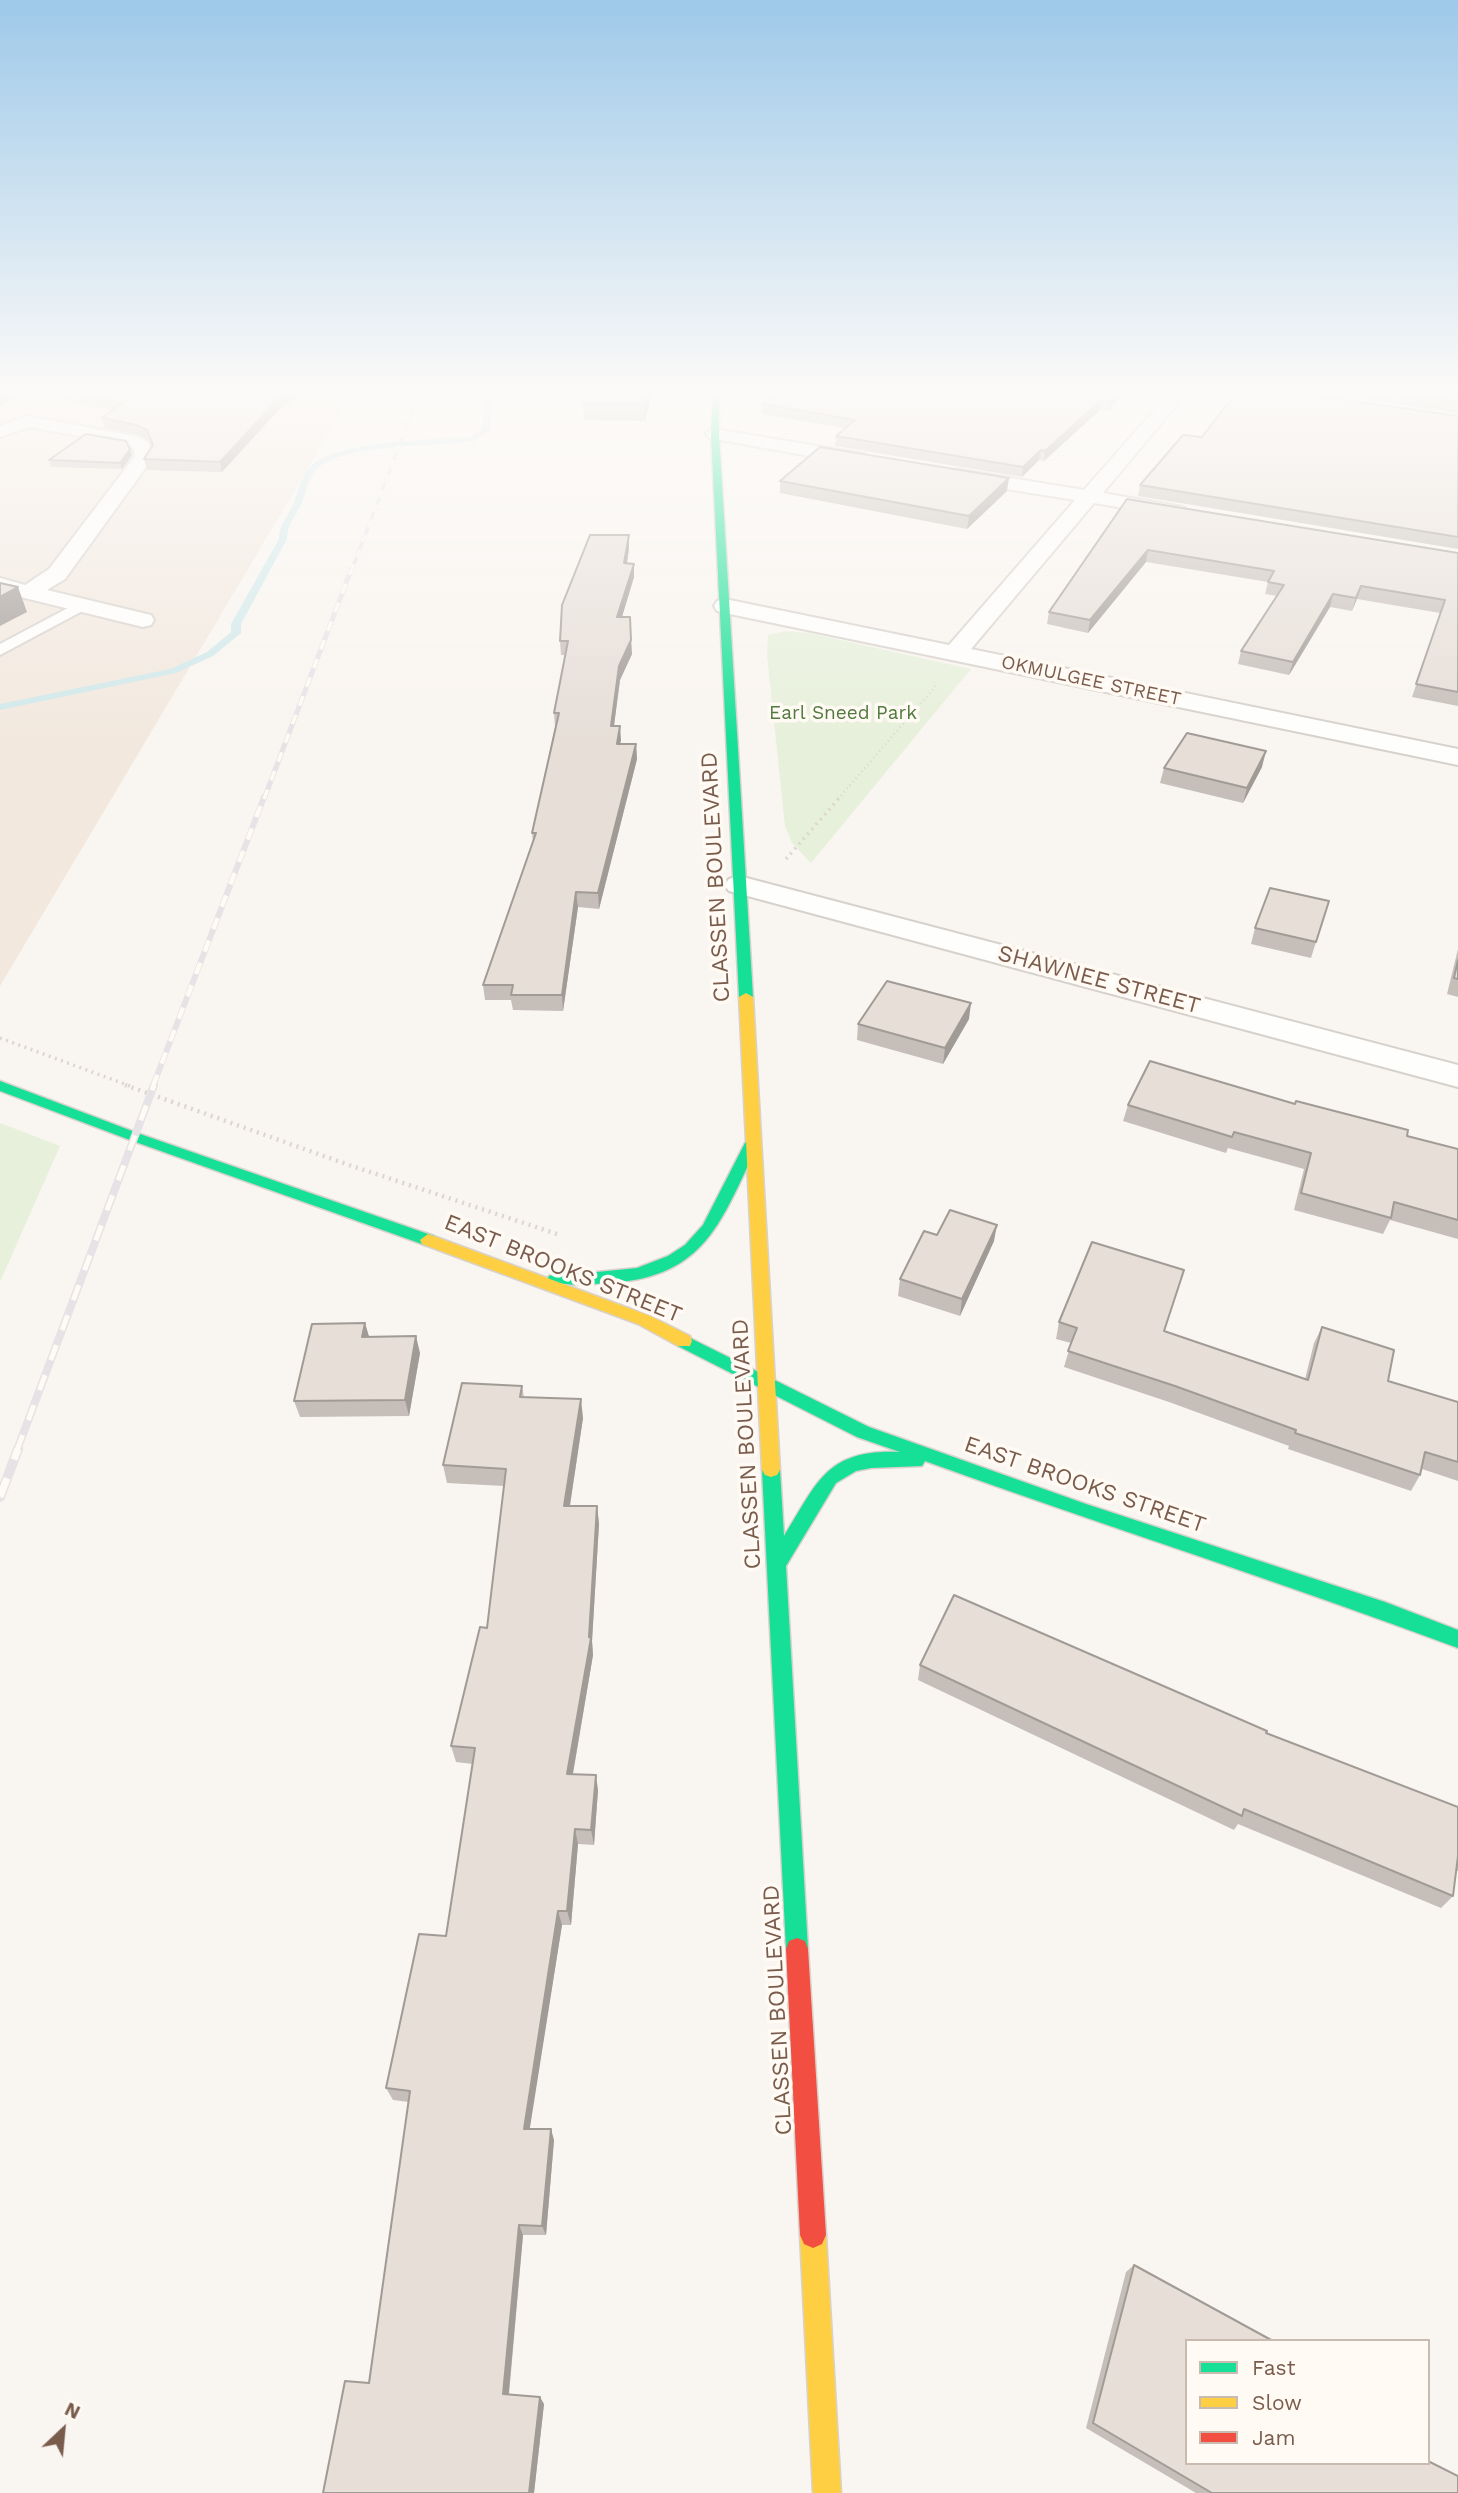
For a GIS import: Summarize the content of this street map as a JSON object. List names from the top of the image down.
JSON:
{
  "streets": {
    "main road": ["CLASSEN BOULEVARD", "EAST BROOKS STREET"],
    "street": ["OKMULGEE STREET", "SHAWNEE STREET"]
  },
  "crossings": [
    ["OKMULGEE STREET", "CLASSEN BOULEVARD"],
    ["CLASSEN BOULEVARD", "SHAWNEE STREET"],
    ["CLASSEN BOULEVARD", "EAST BROOKS STREET"]
  ],
  "parks": ["Earl Sneed Park"],
  "legend": ["Fast", "Slow", "Jam"],
  "north": "top right"
}
